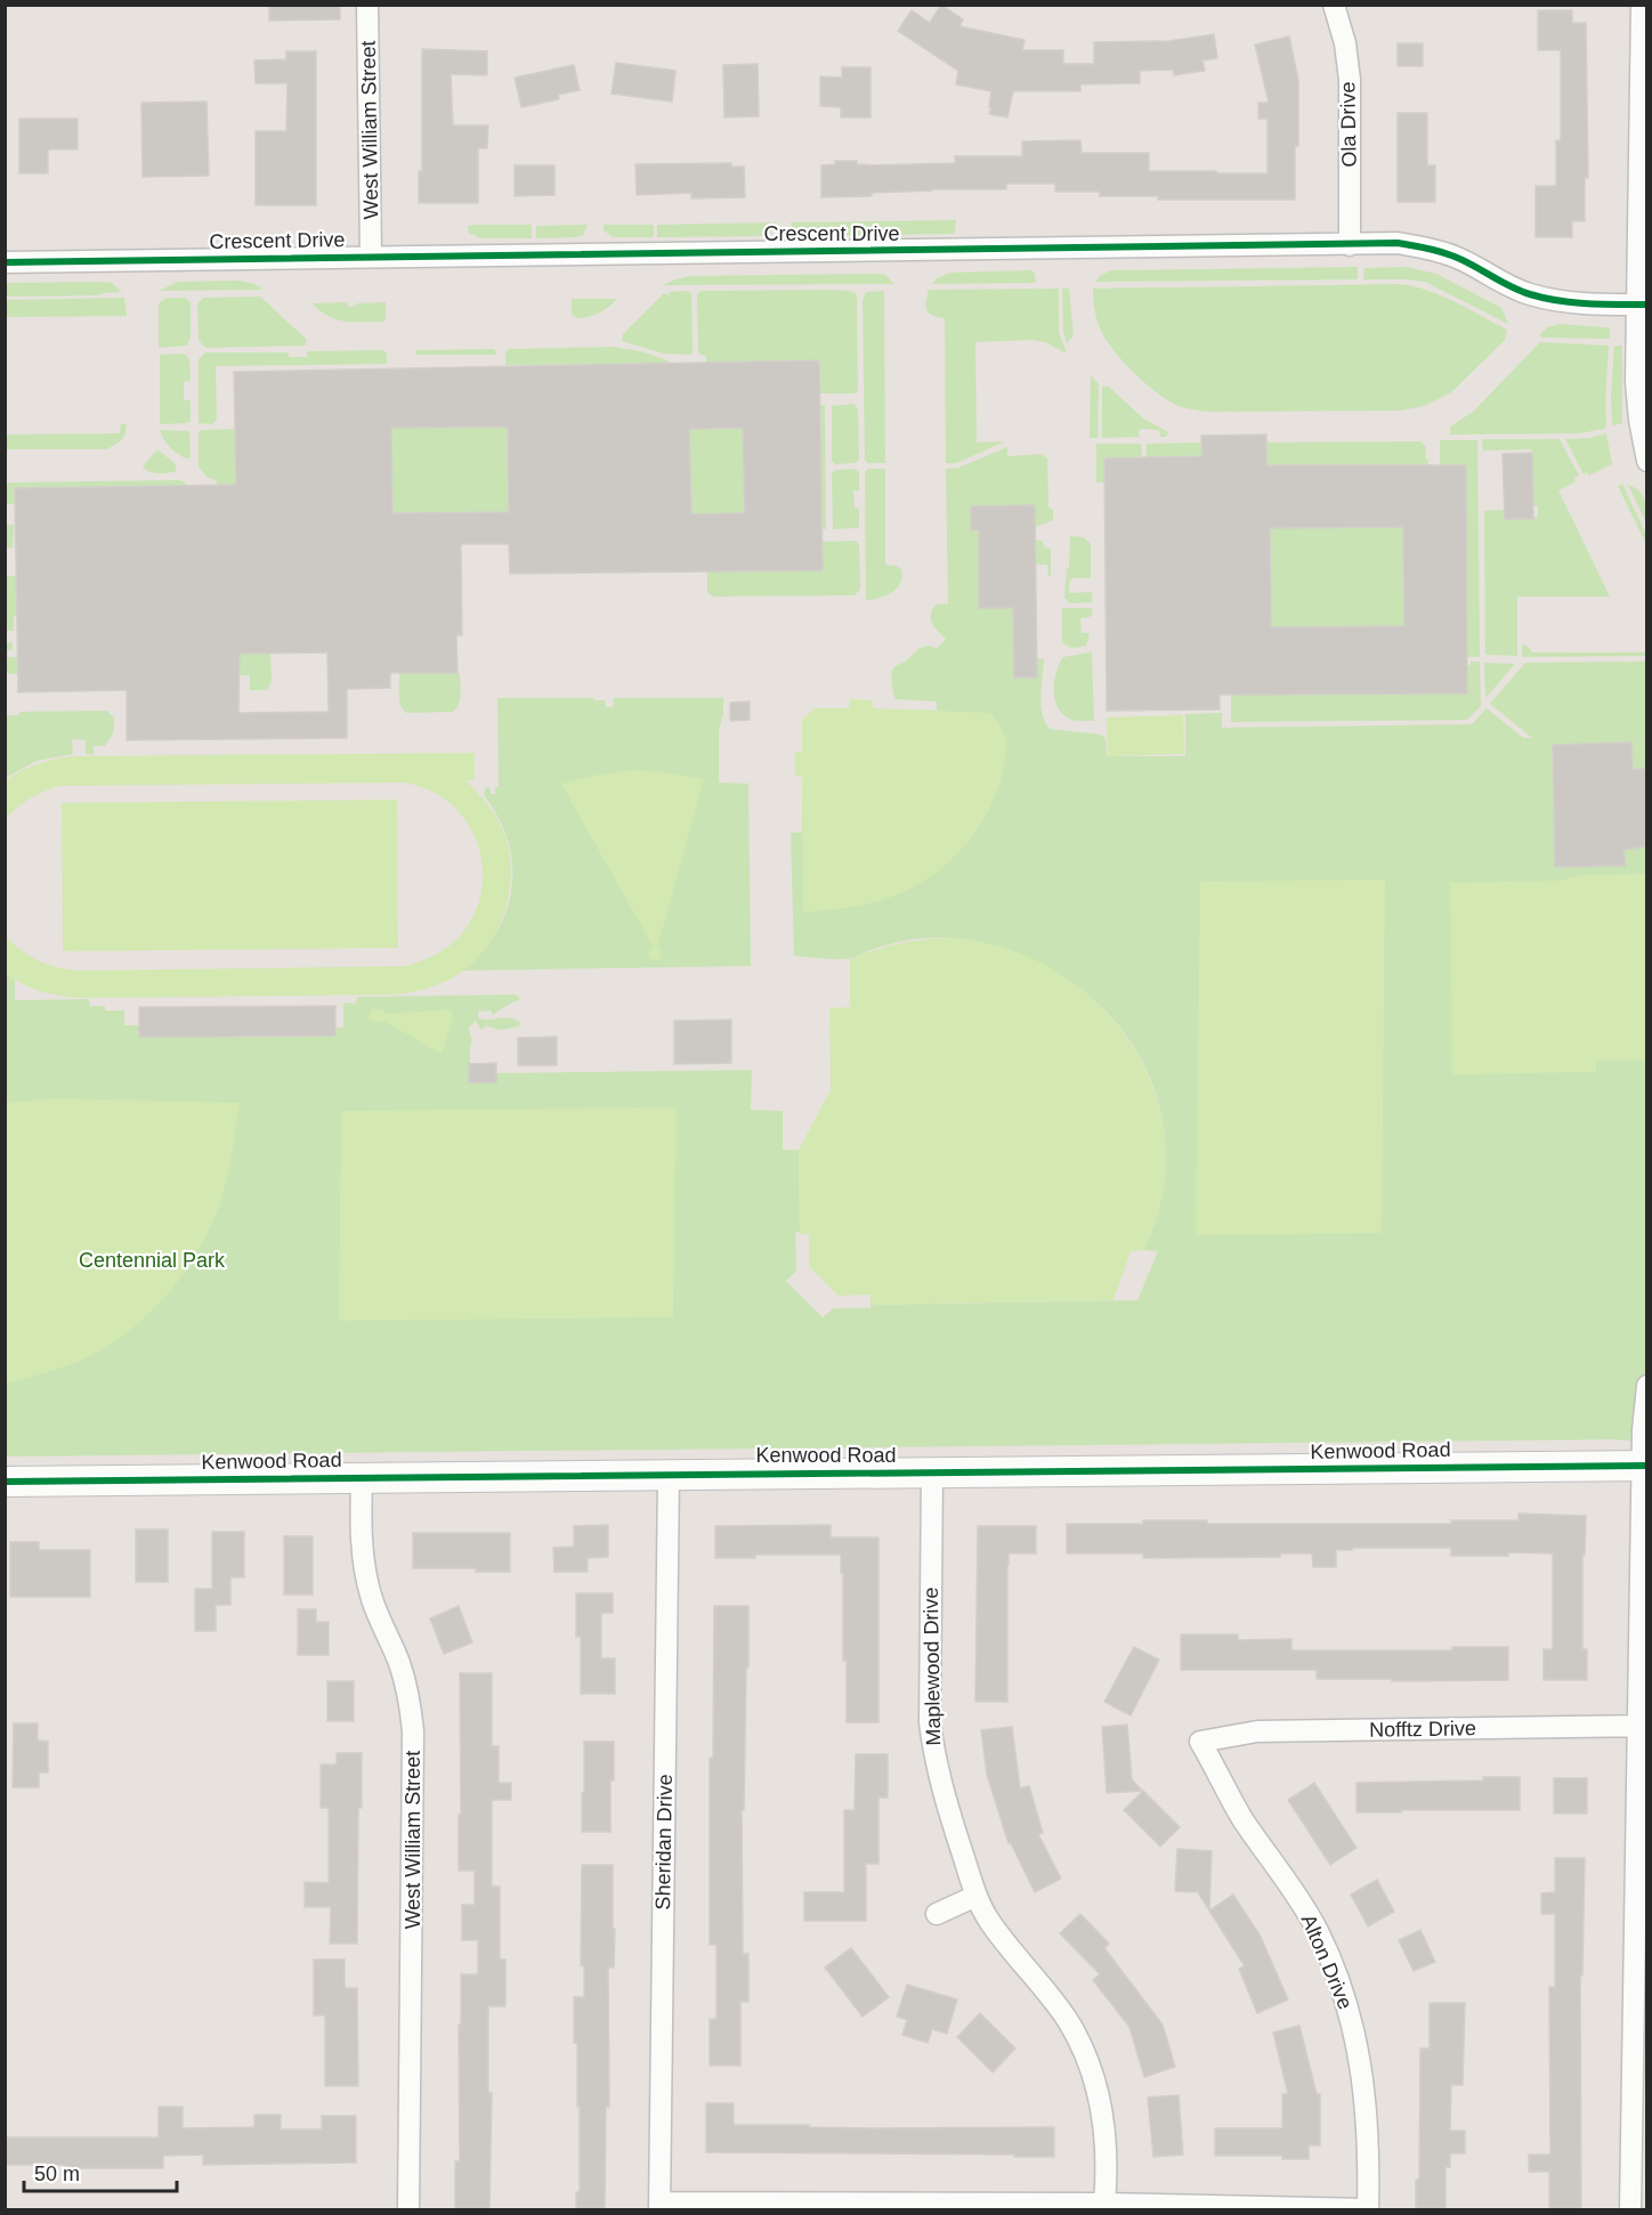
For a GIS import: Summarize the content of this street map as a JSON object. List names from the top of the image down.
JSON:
{
  "streets": {
    "street": [
      "Ola Drive",
      "West William Street",
      "Crescent Drive",
      "Kenwood Road",
      "Maplewood Drive",
      "Nofftz Drive",
      "Sheridan Drive",
      "Alton Drive"
    ]
  },
  "crossings": [
    ["Ola Drive", "Crescent Drive"],
    ["West William Street", "Crescent Drive"],
    ["West William Street", "Kenwood Road"],
    ["Kenwood Road", "Maplewood Drive"],
    ["Kenwood Road", "Sheridan Drive"],
    ["Nofftz Drive", "Alton Drive"]
  ],
  "parks": ["Centennial Park"],
  "scale_bar": "50 m"
}
